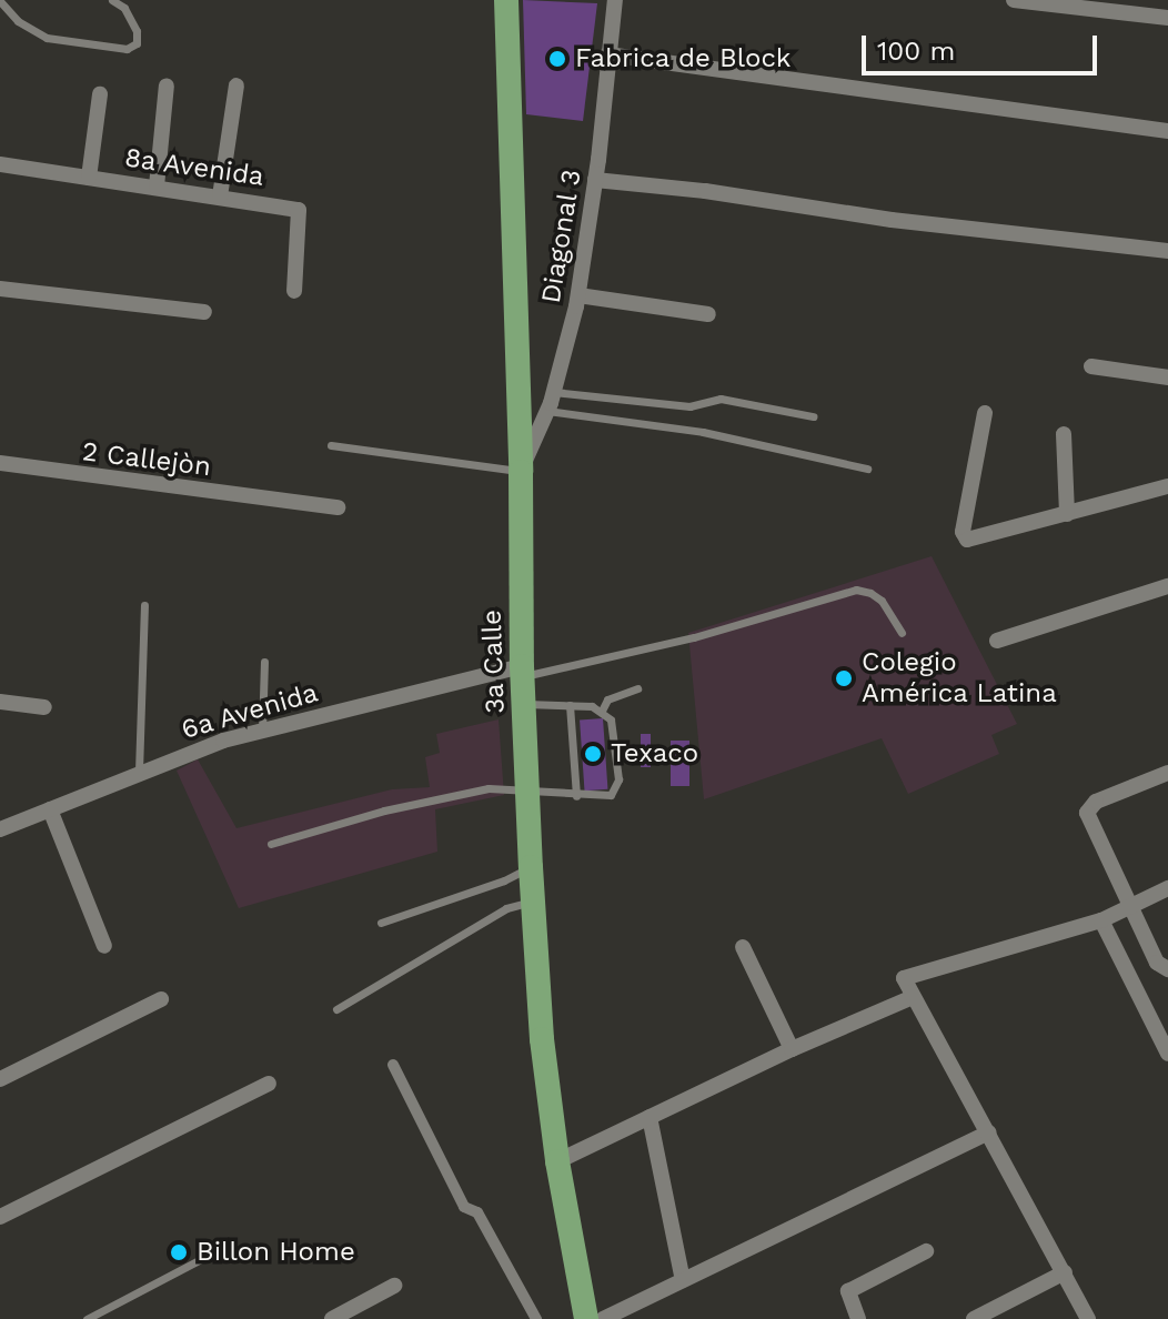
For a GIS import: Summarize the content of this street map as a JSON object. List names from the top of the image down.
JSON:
{
  "streets": {
    "main road": ["3a Calle"],
    "street": ["8a Avenida", "Diagonal 3", "6a Avenida"],
    "lane": ["2 Callejòn"]
  },
  "crossings": [
    ["Diagonal 3", "3a Calle"],
    ["3a Calle", "6a Avenida"]
  ],
  "places": [
    "Fabrica de Block",
    "Colegio América Latina",
    "Texaco",
    "Billon Home"
  ],
  "scale_bar": "100 m"
}
